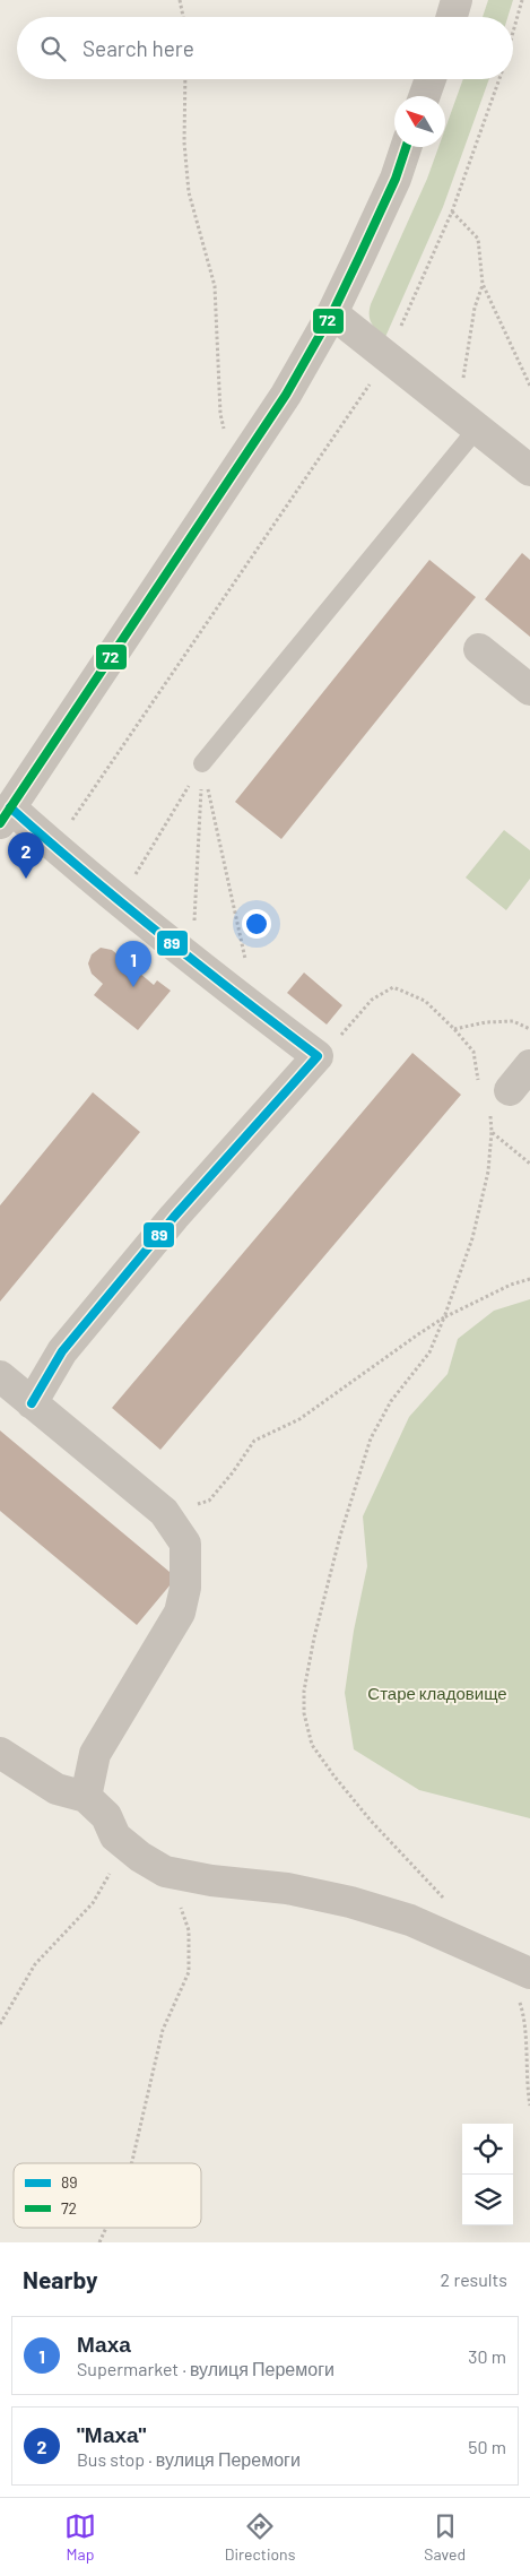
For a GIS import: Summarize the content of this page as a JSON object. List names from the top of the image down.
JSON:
{
  "parks": ["Старе кладовище"],
  "lines": ["transit line 72", "transit line 89"],
  "legend": ["89", "72"],
  "north": "top left",
  "page": {
    "search": "Search here",
    "pins": ["2", "1"],
    "heading": ["Nearby", "2 results"],
    "list": [
      {
        "mark": "1",
        "name": "Маха",
        "note": "Supermarket · вулиця Перемоги",
        "value": "30 m"
      },
      {
        "mark": "2",
        "name": "\"Маха\"",
        "note": "Bus stop · вулиця Перемоги",
        "value": "50 m"
      }
    ],
    "nav": ["Map", "Directions", "Saved"]
  }
}
